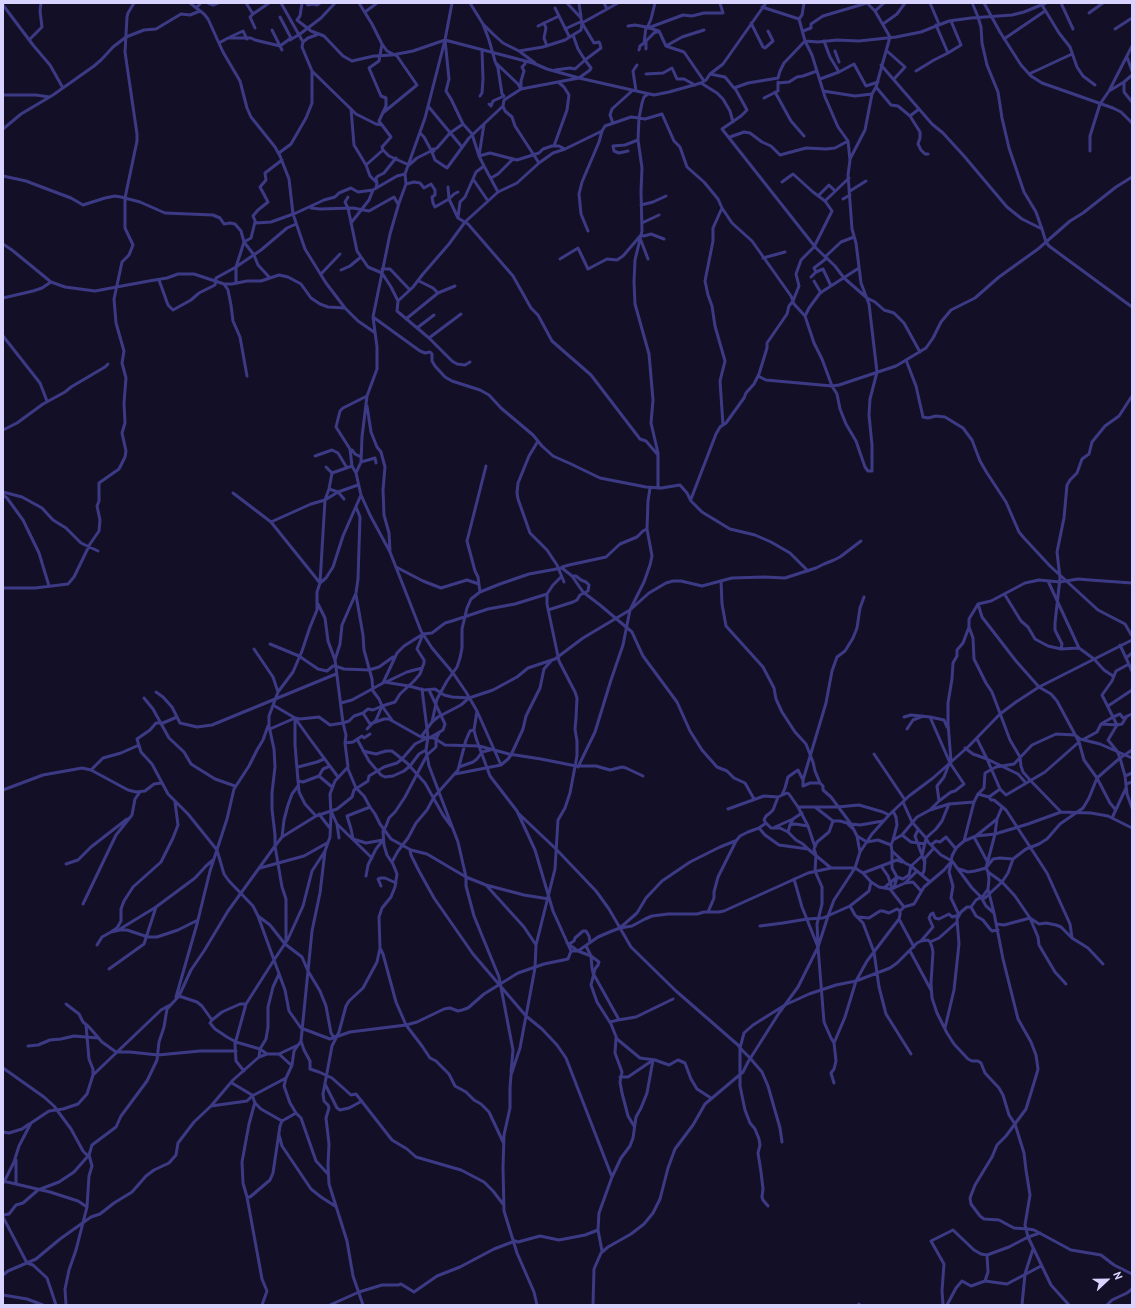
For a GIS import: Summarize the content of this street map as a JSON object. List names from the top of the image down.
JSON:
{
  "north": "right"
}
